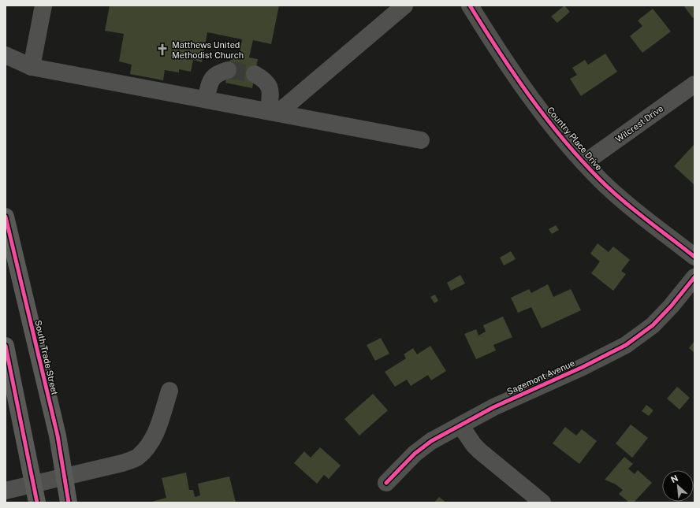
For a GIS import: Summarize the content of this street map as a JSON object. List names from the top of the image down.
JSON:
{
  "streets": {
    "main road": ["South Trade Street"],
    "street": ["Wilcrest Drive", "Country Place Drive", "Sagemont Avenue"]
  },
  "crossings": [
    ["Wilcrest Drive", "Country Place Drive"]
  ],
  "places": {
    "church": ["Matthews United Methodist Church"]
  },
  "north": "top left"
}
